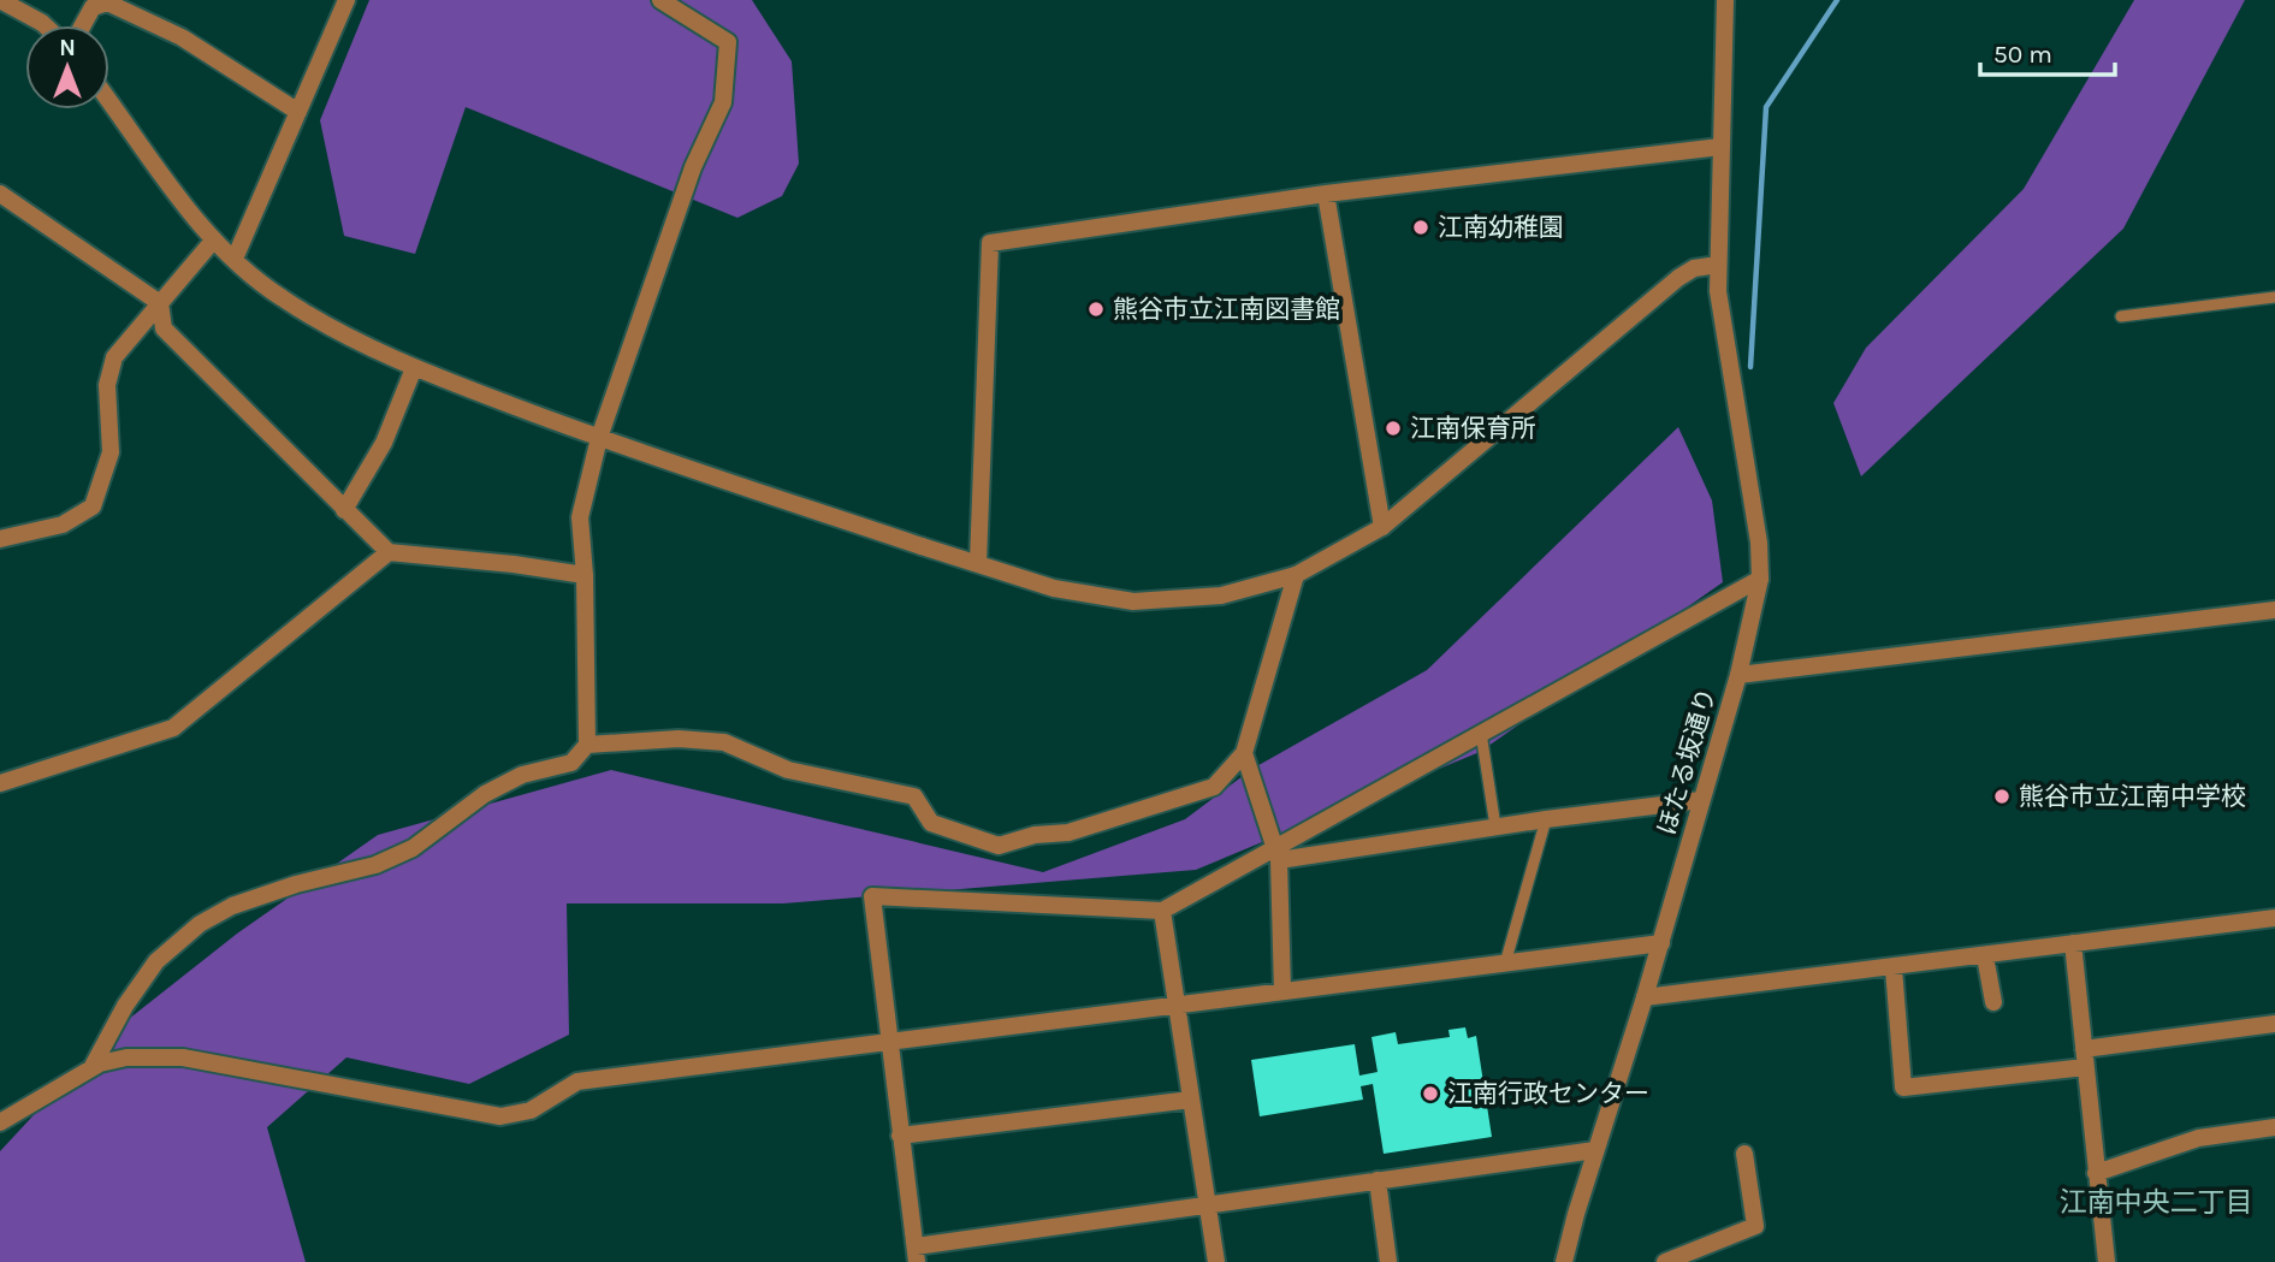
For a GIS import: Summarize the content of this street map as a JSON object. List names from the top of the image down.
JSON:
{
  "streets": {
    "street": ["ほたる坂通り"]
  },
  "districts": ["江南中央二丁目"],
  "places": [
    "江南幼稚園",
    "熊谷市立江南図書館",
    "江南保育所",
    "熊谷市立江南中学校",
    "江南行政センター"
  ],
  "scale_bar": "50 m",
  "north": "top"
}
